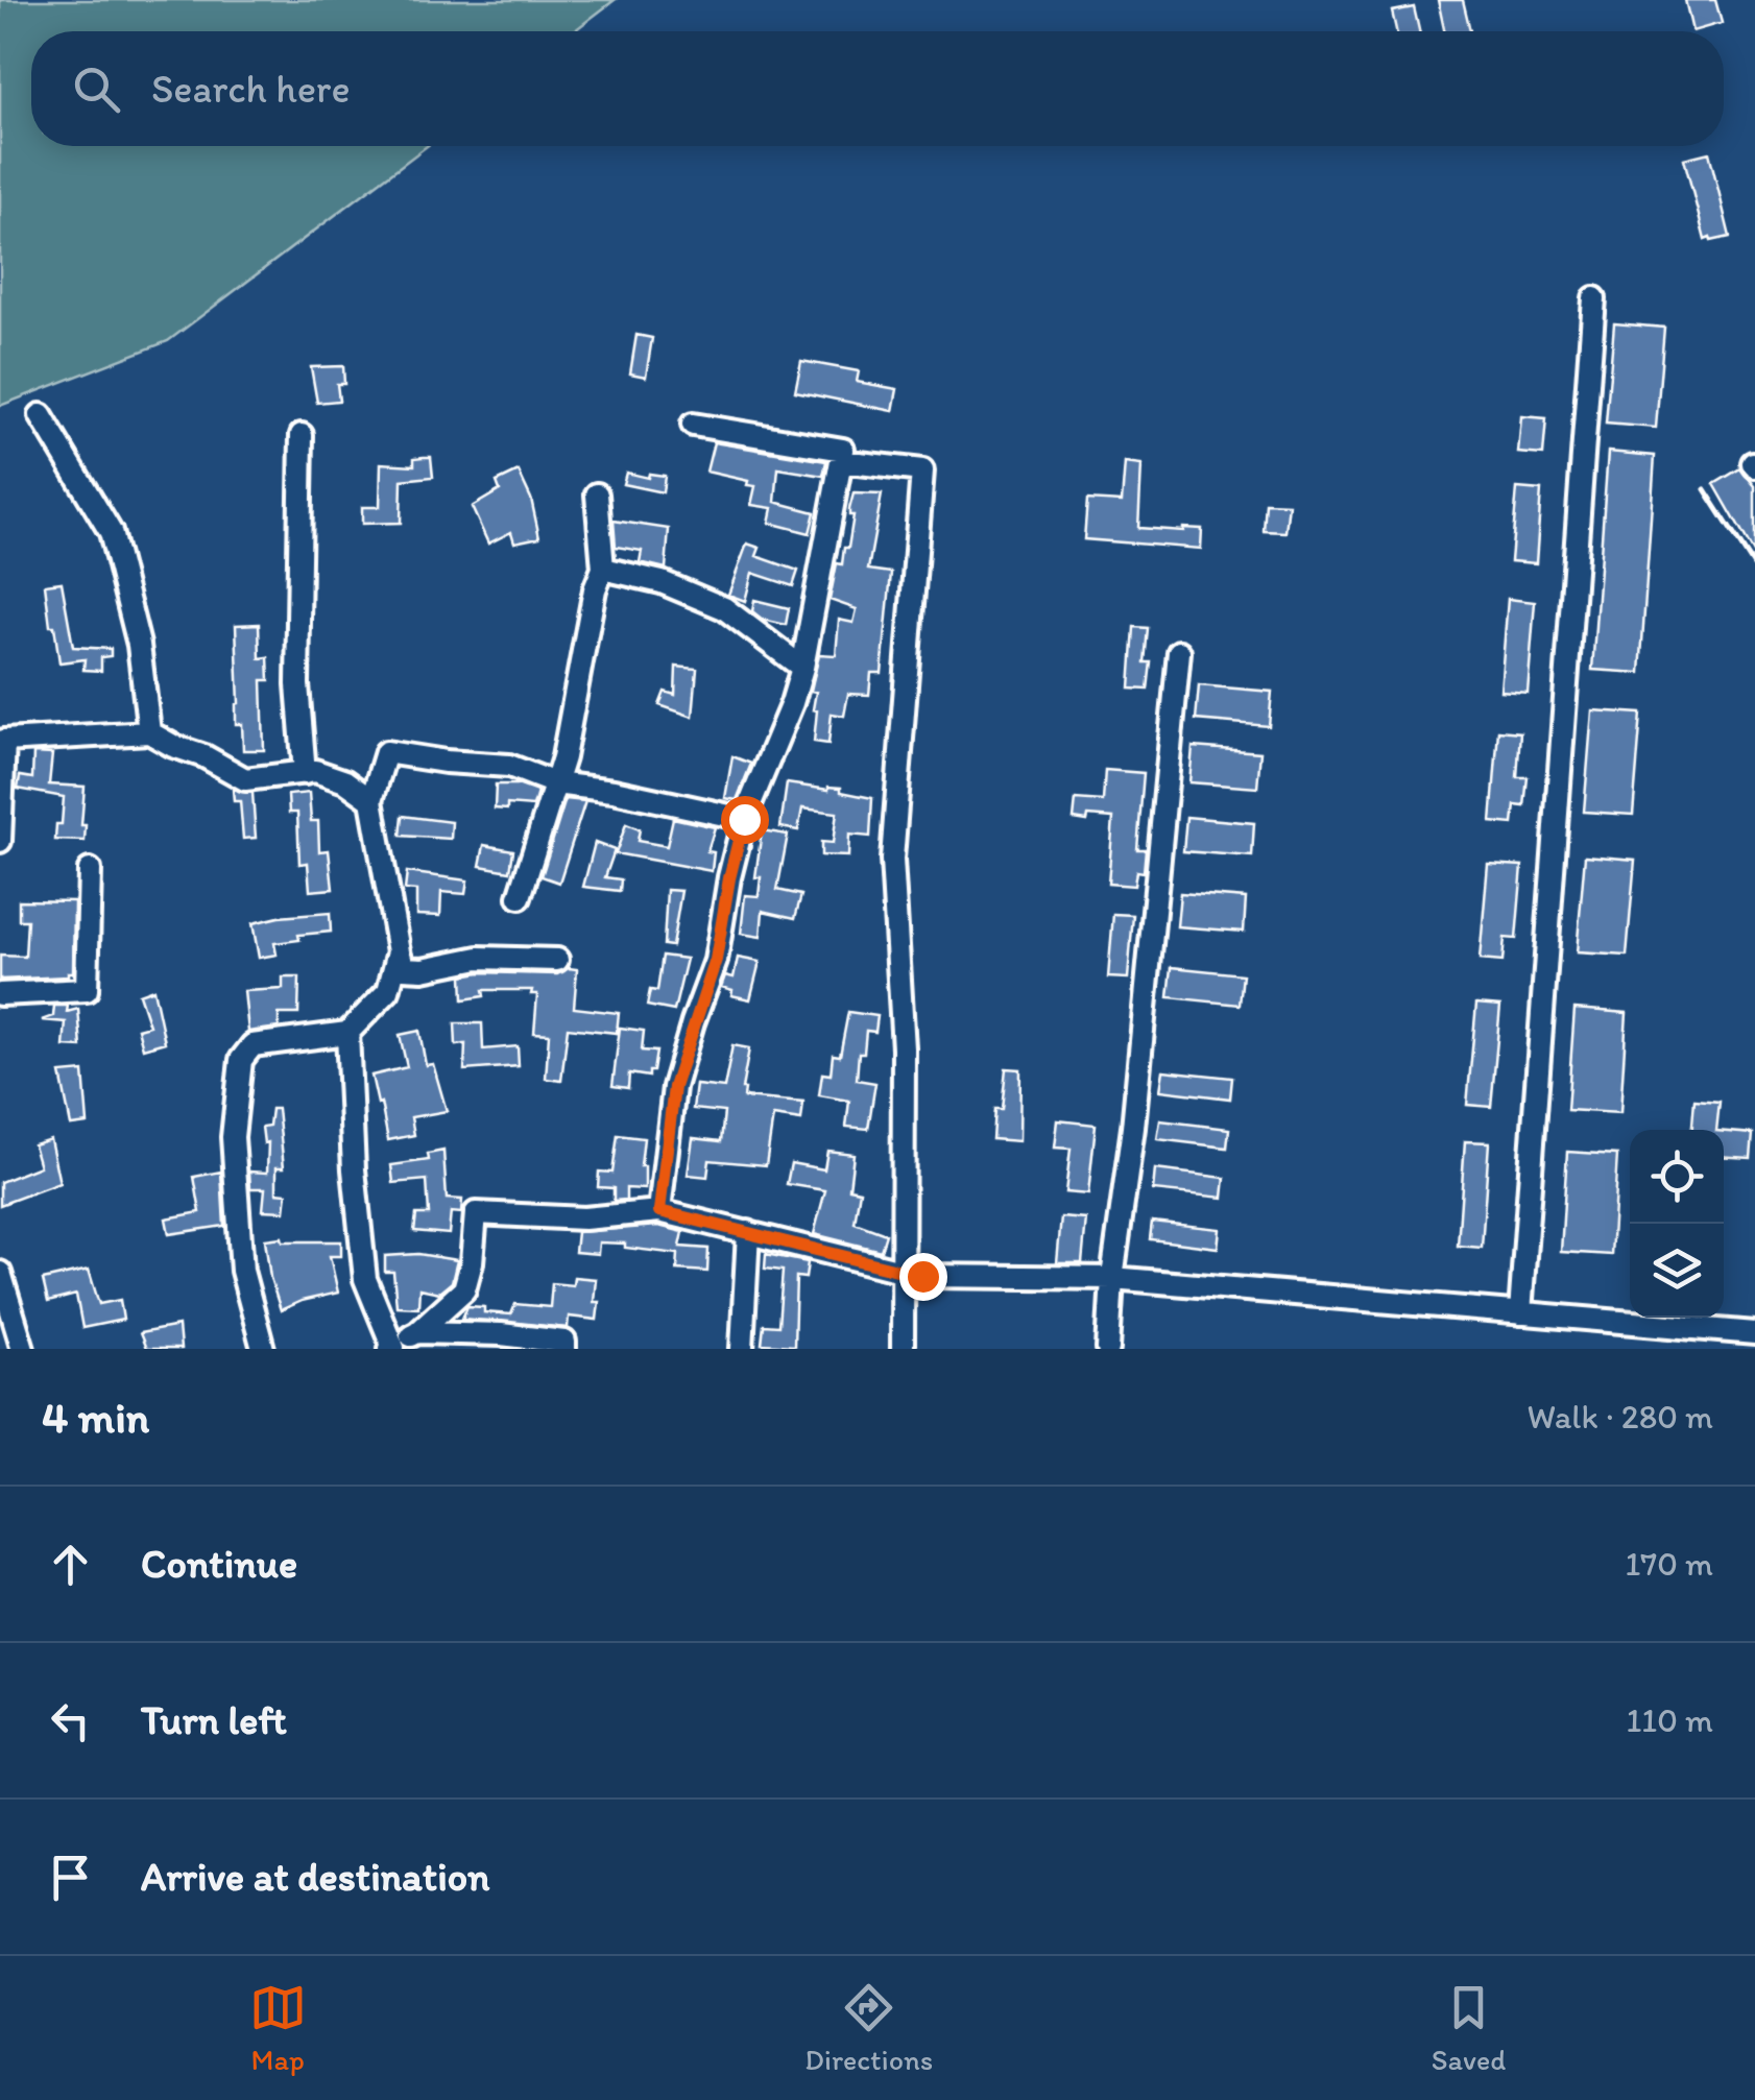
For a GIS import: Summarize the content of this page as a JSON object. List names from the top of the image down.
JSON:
{
  "page": {
    "search": "Search here",
    "heading": ["4 min", "Walk · 280 m"],
    "list": [
      ["Continue", "170 m"],
      ["Turn left", "110 m"],
      "Arrive at destination"
    ],
    "nav": ["Map", "Directions", "Saved"]
  }
}
